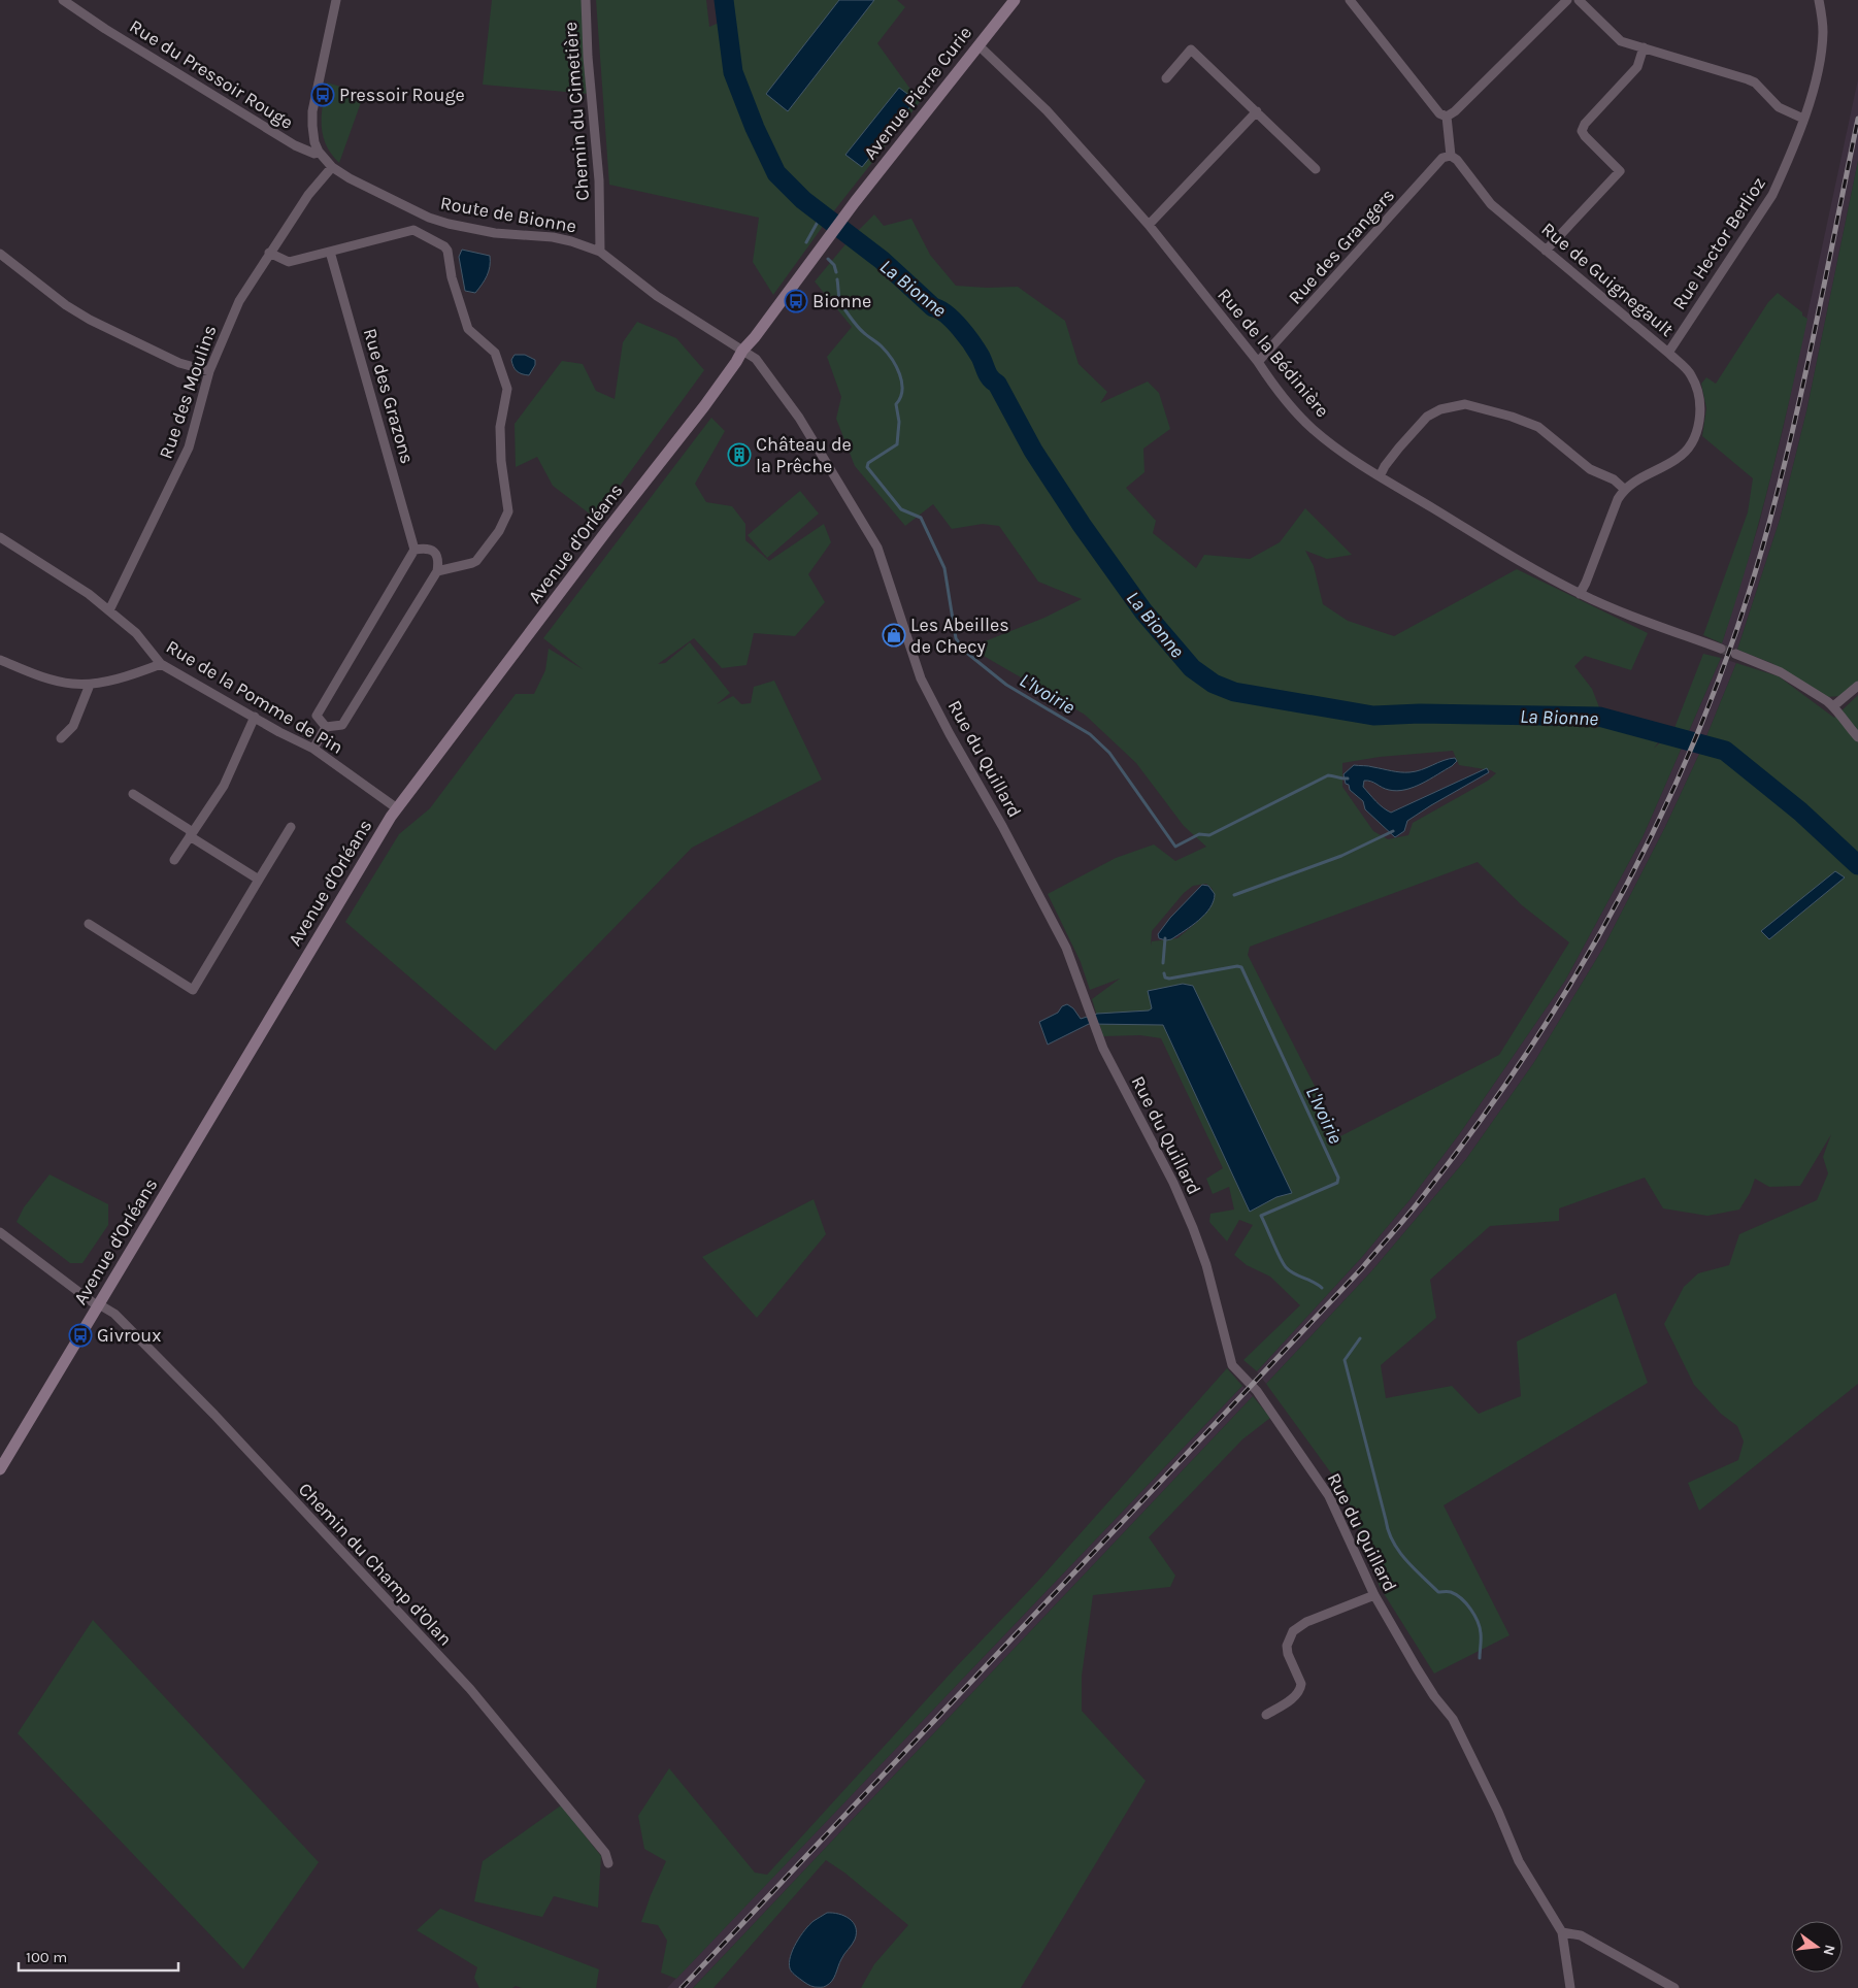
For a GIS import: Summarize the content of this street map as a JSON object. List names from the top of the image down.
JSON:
{
  "streets": {
    "main road": ["Avenue Pierre Curie", "Avenue d'Orléans"],
    "street": [
      "Rue du Pressoir Rouge",
      "Chemin du Cimetière",
      "Route de Bionne",
      "Rue Hector Berlioz",
      "Rue des Grangers",
      "Rue de Guignegault",
      "Rue de la Bédinière",
      "Rue des Moulins",
      "Rue des Grazons",
      "Rue de la Pomme de Pin",
      "Rue du Quillard",
      "Chemin du Champ d'Olan"
    ]
  },
  "crossings": [
    ["Rue du Pressoir Rouge", "Route de Bionne"],
    ["Avenue Pierre Curie", "Rue de la Bédinière"],
    ["Avenue Pierre Curie", "Avenue d'Orléans"],
    ["Chemin du Cimetière", "Route de Bionne"],
    ["Route de Bionne", "Rue des Moulins"],
    ["Route de Bionne", "Avenue d'Orléans"],
    ["Route de Bionne", "Rue du Quillard"],
    ["Rue Hector Berlioz", "Rue de Guignegault"],
    ["Rue des Grangers", "Rue de Guignegault"],
    ["Rue des Grangers", "Rue de la Bédinière"],
    ["Rue des Moulins", "Rue de la Pomme de Pin"],
    ["Avenue d'Orléans", "Rue de la Pomme de Pin"],
    ["Avenue d'Orléans", "Rue du Quillard"],
    ["Avenue d'Orléans", "Chemin du Champ d'Olan"]
  ],
  "water": ["La Bionne", "L'Ivoirie"],
  "places": {
    "bus stop": ["Pressoir Rouge", "Bionne", "Givroux"],
    "building": ["Château de la Prêche"],
    "shop": ["Les Abeilles de Checy"]
  },
  "scale_bar": "100 m",
  "north": "right"
}
